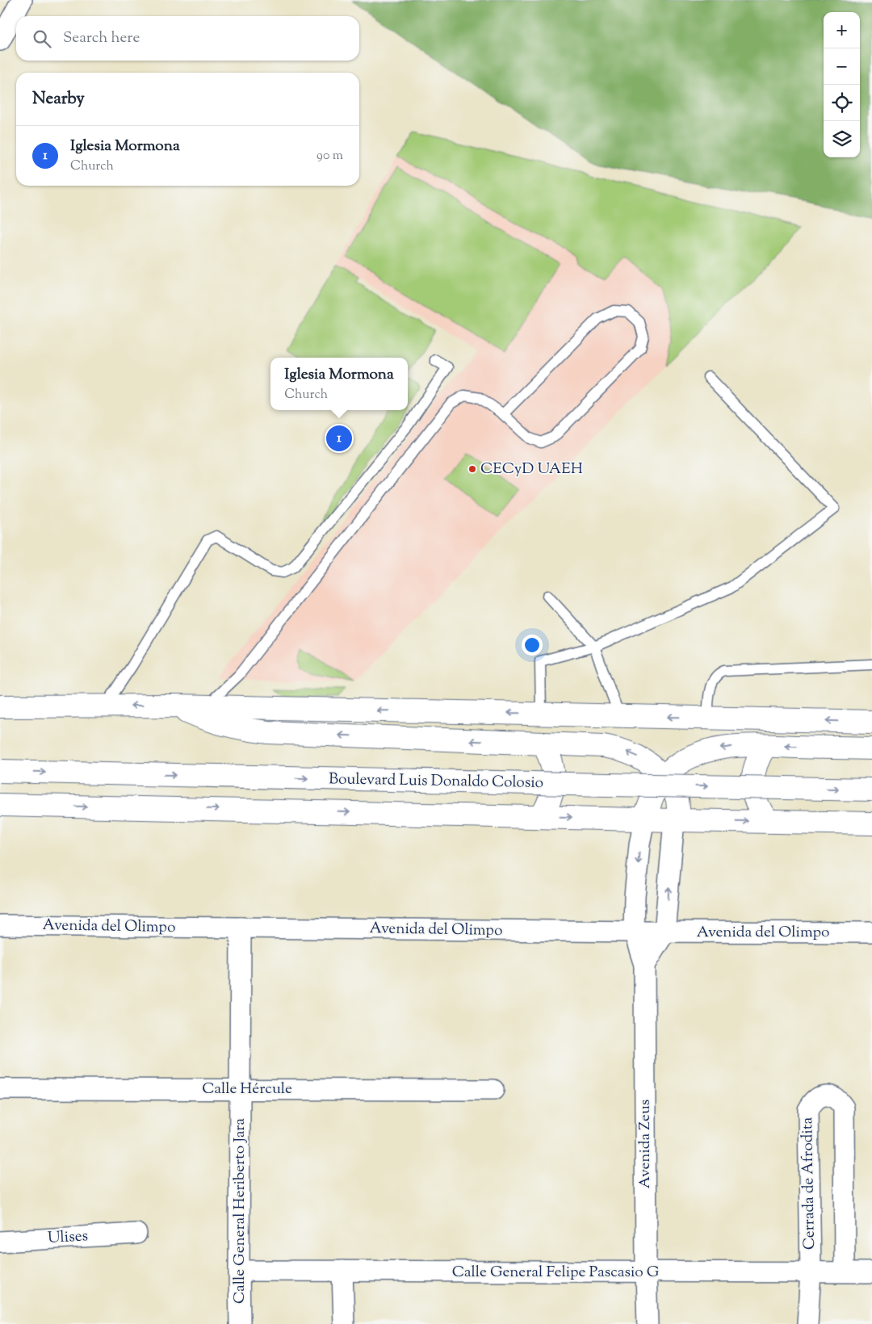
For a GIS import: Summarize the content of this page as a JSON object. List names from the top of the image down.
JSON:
{
  "streets": {
    "main road": ["Boulevard Luis Donaldo Colosio"],
    "street": [
      "Avenida del Olimpo",
      "Calle Hércule",
      "Avenida Zeus",
      "Cerrada de Afrodita",
      "Calle General Heriberto Jara",
      "Ulises",
      "Calle General Felipe Pascasio G"
    ]
  },
  "crossings": [
    ["Avenida del Olimpo", "Avenida Zeus"],
    ["Avenida del Olimpo", "Calle General Heriberto Jara"],
    ["Calle Hércule", "Calle General Heriberto Jara"],
    ["Avenida Zeus", "Calle General Felipe Pascasio G"],
    ["Cerrada de Afrodita", "Calle General Felipe Pascasio G"],
    ["Calle General Heriberto Jara", "Calle General Felipe Pascasio G"]
  ],
  "places": ["CECyD UAEH"],
  "page": {
    "map_buttons": ["+", "−"],
    "search": "Search here",
    "heading": "Nearby",
    "list": [
      {
        "mark": "1",
        "name": "Iglesia Mormona",
        "note": "Church",
        "value": "90 m"
      }
    ],
    "popup": ["Iglesia Mormona", "Church"],
    "pins": "1"
  }
}
